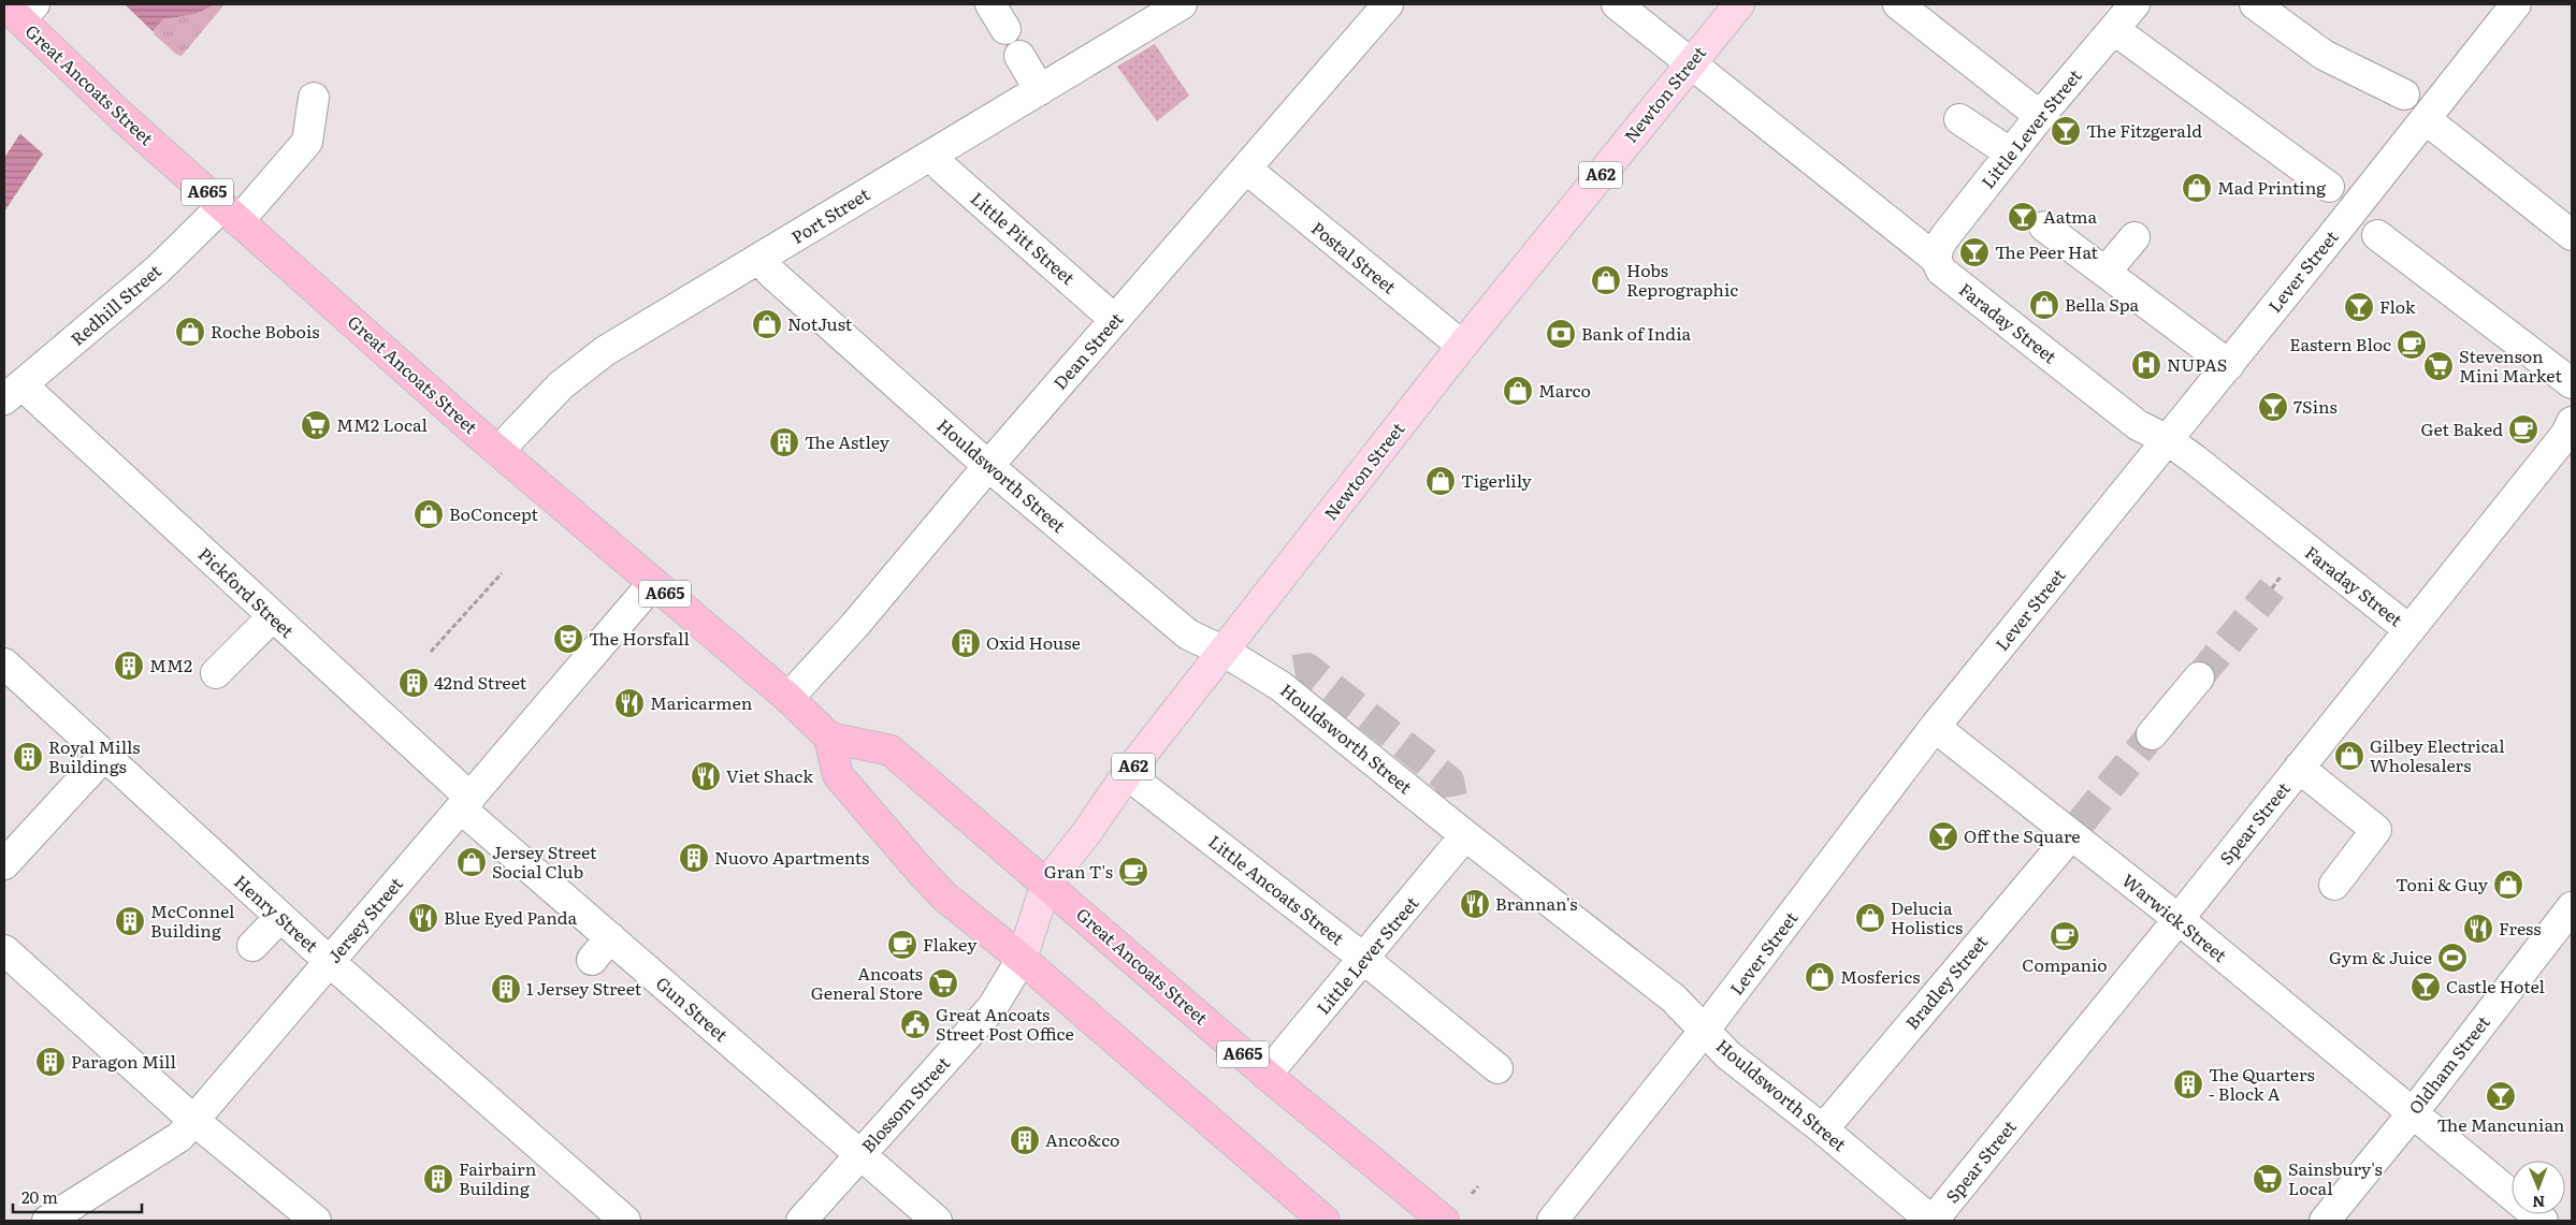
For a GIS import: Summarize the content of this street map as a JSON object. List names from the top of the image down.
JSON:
{
  "streets": {
    "highway": ["Great Ancoats Street", "A665"],
    "main road": ["Newton Street", "A62"],
    "street": [
      "Little Lever Street",
      "Port Street",
      "Little Pitt Street",
      "Postal Street",
      "Lever Street",
      "Redhill Street",
      "Faraday Street",
      "Dean Street",
      "Houldsworth Street",
      "Pickford Street",
      "Spear Street",
      "Little Ancoats Street",
      "Henry Street",
      "Warwick Street",
      "Jersey Street",
      "Bradley Street",
      "Gun Street",
      "Oldham Street",
      "Blossom Street"
    ]
  },
  "crossings": [
    ["Great Ancoats Street", "Newton Street"],
    ["Great Ancoats Street", "Little Lever Street"],
    ["Great Ancoats Street", "Port Street"],
    ["Great Ancoats Street", "Redhill Street"],
    ["Great Ancoats Street", "Dean Street"],
    ["Great Ancoats Street", "Jersey Street"],
    ["Newton Street", "Postal Street"],
    ["Newton Street", "Faraday Street"],
    ["Newton Street", "Houldsworth Street"],
    ["Newton Street", "Little Ancoats Street"],
    ["Newton Street", "Blossom Street"],
    ["Little Lever Street", "Faraday Street"],
    ["Little Lever Street", "Houldsworth Street"],
    ["Little Lever Street", "Little Ancoats Street"],
    ["Port Street", "Little Pitt Street"],
    ["Port Street", "Houldsworth Street"],
    ["Little Pitt Street", "Dean Street"],
    ["Postal Street", "Dean Street"],
    ["Lever Street", "Faraday Street"],
    ["Lever Street", "Houldsworth Street"],
    ["Lever Street", "Warwick Street"],
    ["Redhill Street", "Pickford Street"],
    ["Faraday Street", "Spear Street"],
    ["Dean Street", "Houldsworth Street"],
    ["Houldsworth Street", "Spear Street"],
    ["Houldsworth Street", "Bradley Street"],
    ["Pickford Street", "Jersey Street"],
    ["Pickford Street", "Gun Street"],
    ["Spear Street", "Warwick Street"],
    ["Henry Street", "Jersey Street"],
    ["Warwick Street", "Bradley Street"],
    ["Warwick Street", "Oldham Street"],
    ["Jersey Street", "Gun Street"],
    ["Gun Street", "Blossom Street"]
  ],
  "places": {
    "bar": [
      "The Fitzgerald",
      "Aatma",
      "The Peer Hat",
      "Flok",
      "7Sins",
      "Off the Square",
      "Castle Hotel",
      "The Mancunian"
    ],
    "shop": [
      "Mad Printing",
      "Hobs Reprographic",
      "Bella Spa",
      "NotJust",
      "Roche Bobois",
      "Marco",
      "Tigerlily",
      "BoConcept",
      "Gilbey Electrical Wholesalers",
      "Jersey Street Social Club",
      "Toni & Guy",
      "Delucia Holistics",
      "Mosferics"
    ],
    "bank": ["Bank of India"],
    "cafe": [
      "Eastern Bloc",
      "Get Baked",
      "Gran T's",
      "Companio",
      "Flakey"
    ],
    "hospital": ["NUPAS"],
    "supermarket": [
      "Stevenson Mini Market",
      "MM2 Local",
      "Ancoats General Store",
      "Sainsbury's Local"
    ],
    "building": [
      "The Astley",
      "Oxid House",
      "MM2",
      "42nd Street",
      "Royal Mills Buildings",
      "Nuovo Apartments",
      "McConnel Building",
      "1 Jersey Street",
      "Paragon Mill",
      "The Quarters - Block A",
      "Anco&co",
      "Fairbairn Building"
    ],
    "theatre": ["The Horsfall"],
    "restaurant": [
      "Maricarmen",
      "Viet Shack",
      "Brannan's",
      "Blue Eyed Panda",
      "Fress"
    ],
    "sports": ["Gym & Juice"],
    "public building": ["Great Ancoats Street Post Office"]
  },
  "scale_bar": "20 m",
  "north": "bottom"
}
